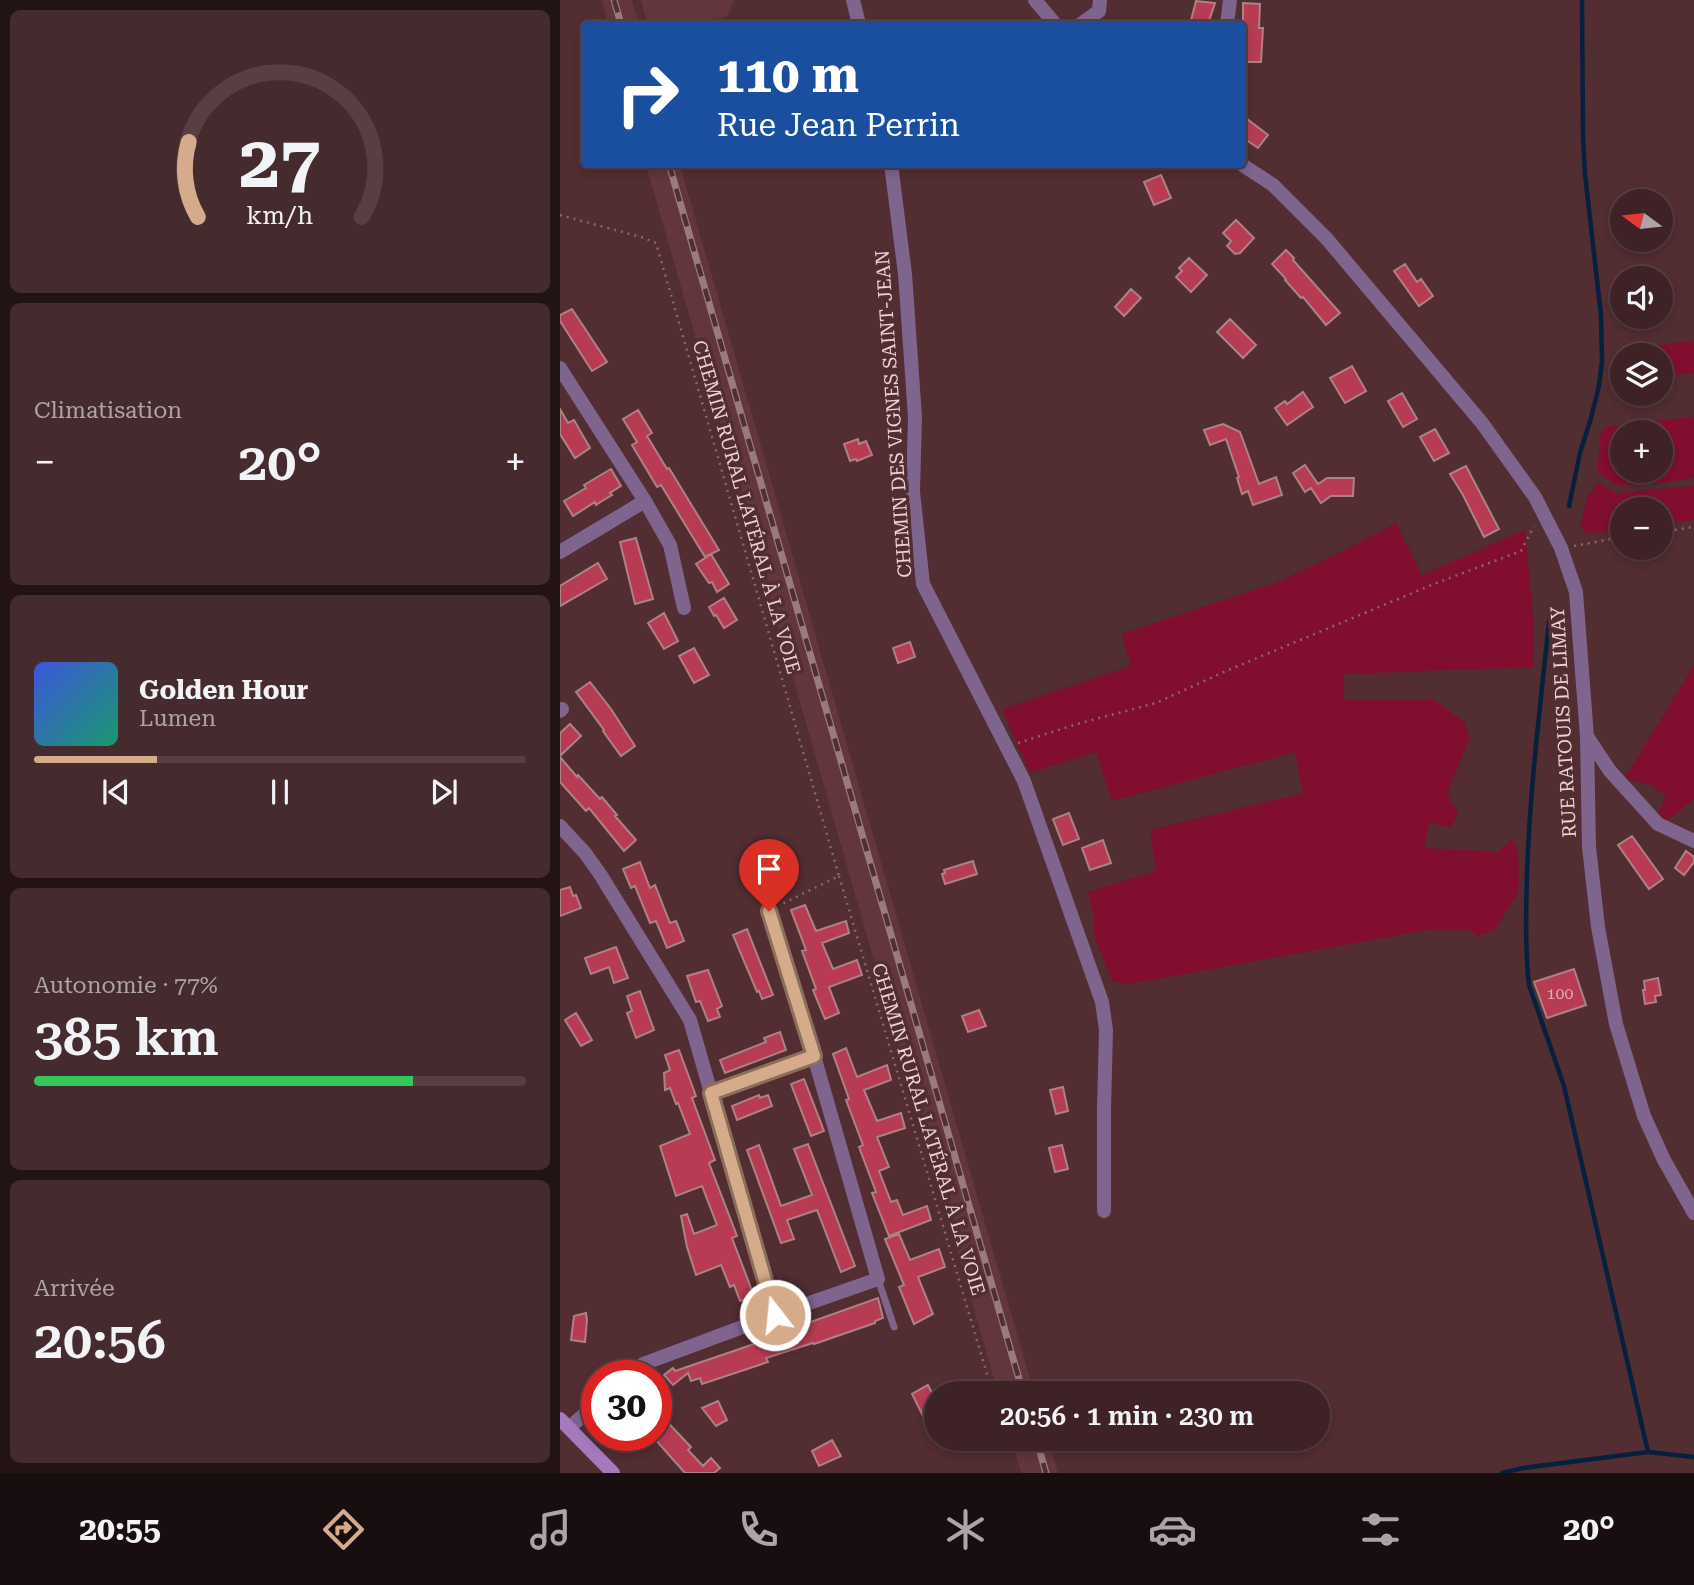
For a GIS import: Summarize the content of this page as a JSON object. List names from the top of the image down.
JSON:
{
  "streets": {
    "street": ["CHEMIN DES VIGNES SAINT-JEAN", "RUE RATOUIS DE LIMAY"],
    "path": ["CHEMIN RURAL LATÉRAL À LA VOIE"]
  },
  "house_numbers": ["100"],
  "north": "left",
  "page": {
    "turn": ["110 m", "Rue Jean Perrin"],
    "map_buttons": ["+", "−"],
    "tile": [
      "Climatisation",
      ["Autonomie · 77%", "385 km"],
      ["Arrivée", "20:56"]
    ],
    "heat": ["−", "20°", "+"],
    "song": ["Golden Hour", "Lumen"],
    "limit": "30",
    "trip": "20:56 · 1 min · 230 m",
    "tabs": ["20:55", "20°"],
    "gauge": ["27", "km/h"]
  }
}
